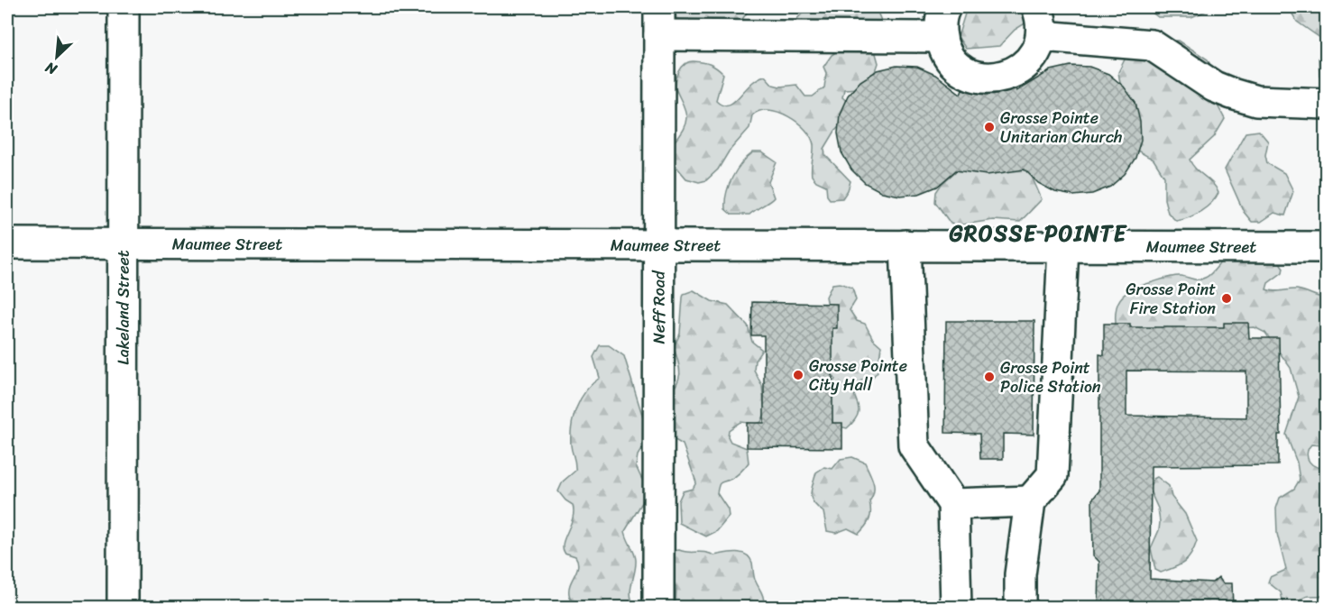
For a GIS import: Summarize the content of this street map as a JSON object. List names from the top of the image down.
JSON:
{
  "streets": {
    "street": ["Maumee Street", "Lakeland Street", "Neff Road"]
  },
  "crossings": [
    ["Maumee Street", "Lakeland Street"],
    ["Maumee Street", "Neff Road"]
  ],
  "districts": ["GROSSE POINTE"],
  "places": [
    "Grosse Pointe Unitarian Church",
    "Grosse Point Fire Station",
    "Grosse Pointe City Hall",
    "Grosse Point Police Station"
  ],
  "north": "bottom left"
}
